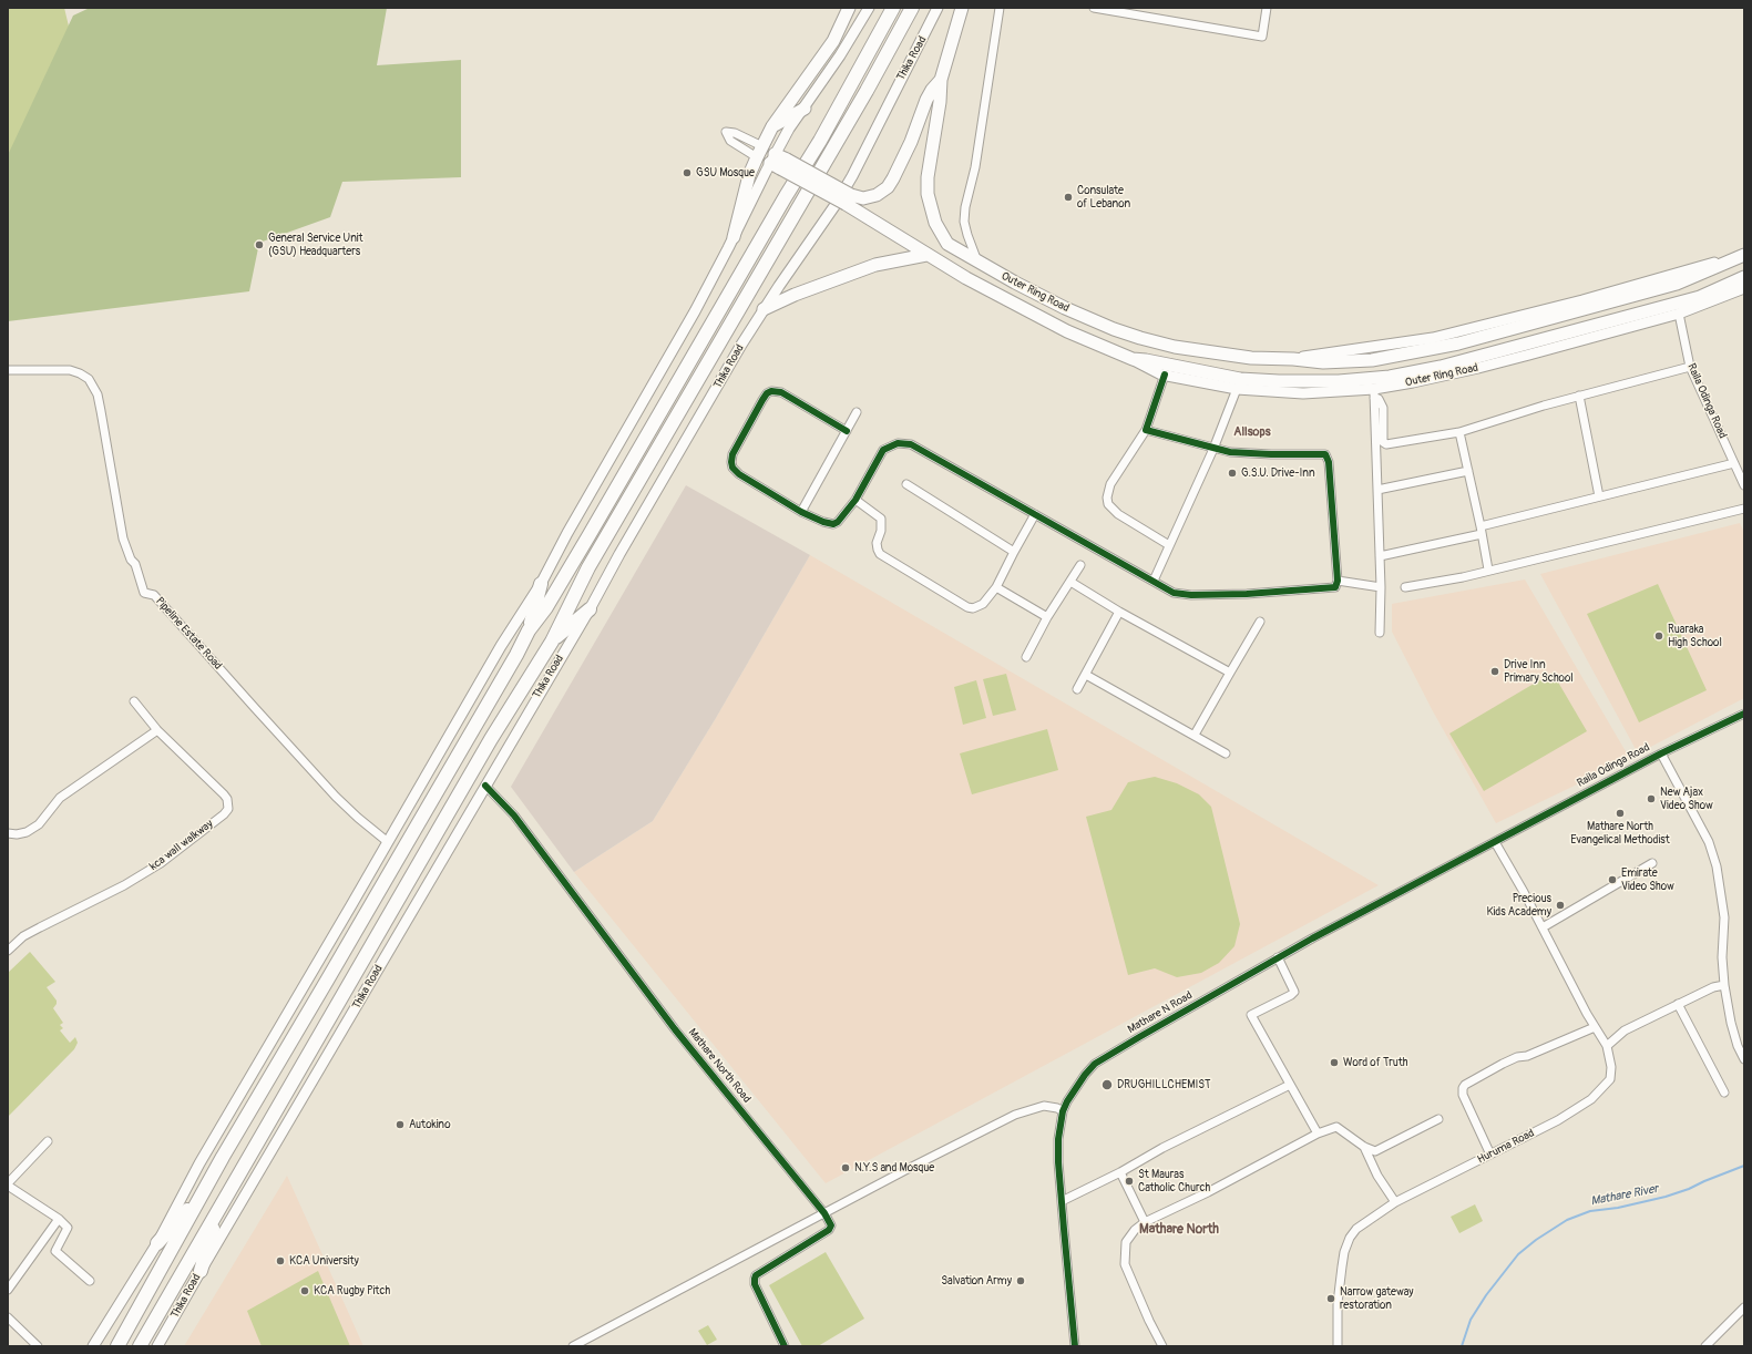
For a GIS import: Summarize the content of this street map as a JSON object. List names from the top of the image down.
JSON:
{
  "streets": {
    "highway": ["Thika Road"],
    "main road": ["Outer Ring Road"],
    "street": [
      "Raila Odinga Road",
      "Pipeline Estate Road",
      "kca wall walkway",
      "Mathare N Road",
      "Mathare North Road",
      "Huruma Road"
    ]
  },
  "crossings": [
    ["Thika Road", "Mathare North Road"],
    ["Outer Ring Road", "Raila Odinga Road"],
    ["Raila Odinga Road", "Mathare N Road"]
  ],
  "districts": ["Allsops", "Mathare North"],
  "water": ["Mathare River"],
  "places": [
    "GSU Mosque",
    "Consulate of Lebanon",
    "General Service Unit (GSU) Headquarters",
    "G.S.U. Drive-Inn",
    "Ruaraka High School",
    "Drive Inn Primary School",
    "New Ajax Video Show",
    "Mathare North Evangelical Methodist",
    "Emirate Video Show",
    "Precious Kids Academy",
    "Word of Truth",
    "DRUGHILLCHEMIST",
    "Autokino",
    "N.Y.S and Mosque",
    "St Mauras Catholic Church",
    "KCA University",
    "Salvation Army",
    "KCA Rugby Pitch",
    "Narrow gateway restoration"
  ]
}
